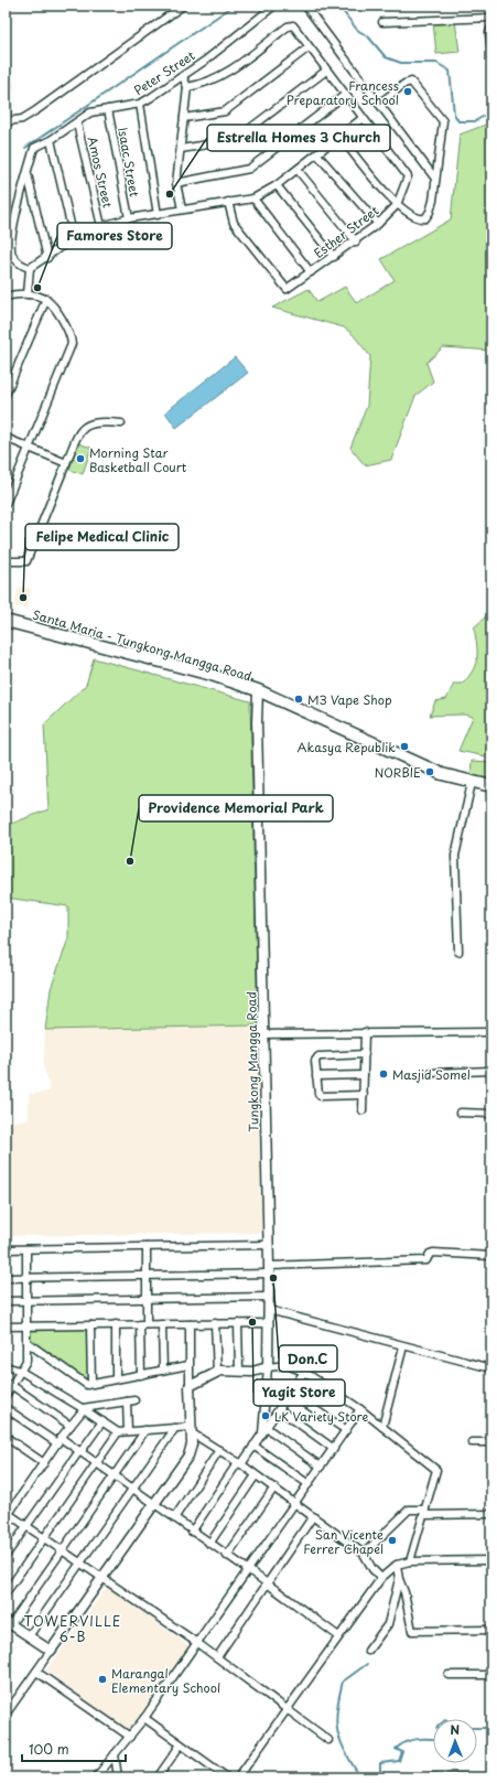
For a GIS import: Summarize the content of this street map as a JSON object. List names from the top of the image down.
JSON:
{
  "streets": {
    "main road": ["Santa Maria - Tungkong Mangga Road"],
    "street": [
      "Peter Street",
      "Isaac Street",
      "Amos Street",
      "Esther Street",
      "Tungkong Mangga Road"
    ]
  },
  "crossings": [
    ["Peter Street", "Isaac Street"],
    ["Peter Street", "Amos Street"],
    ["Santa Maria - Tungkong Mangga Road", "Tungkong Mangga Road"]
  ],
  "districts": ["TOWERVILLE 6-B"],
  "places": [
    "Francess Preparatory School",
    "Estrella Homes 3 Church",
    "Famores Store",
    "Morning Star Basketball Court",
    "Felipe Medical Clinic",
    "M3 Vape Shop",
    "Akasya Republik",
    "NORBIE",
    "Providence Memorial Park",
    "Masjid Somel",
    "Don.C",
    "Yagit Store",
    "LK Variety Store",
    "San Vicente Ferrer Chapel",
    "Marangal Elementary School"
  ],
  "scale_bar": "100 m",
  "north": "top"
}
